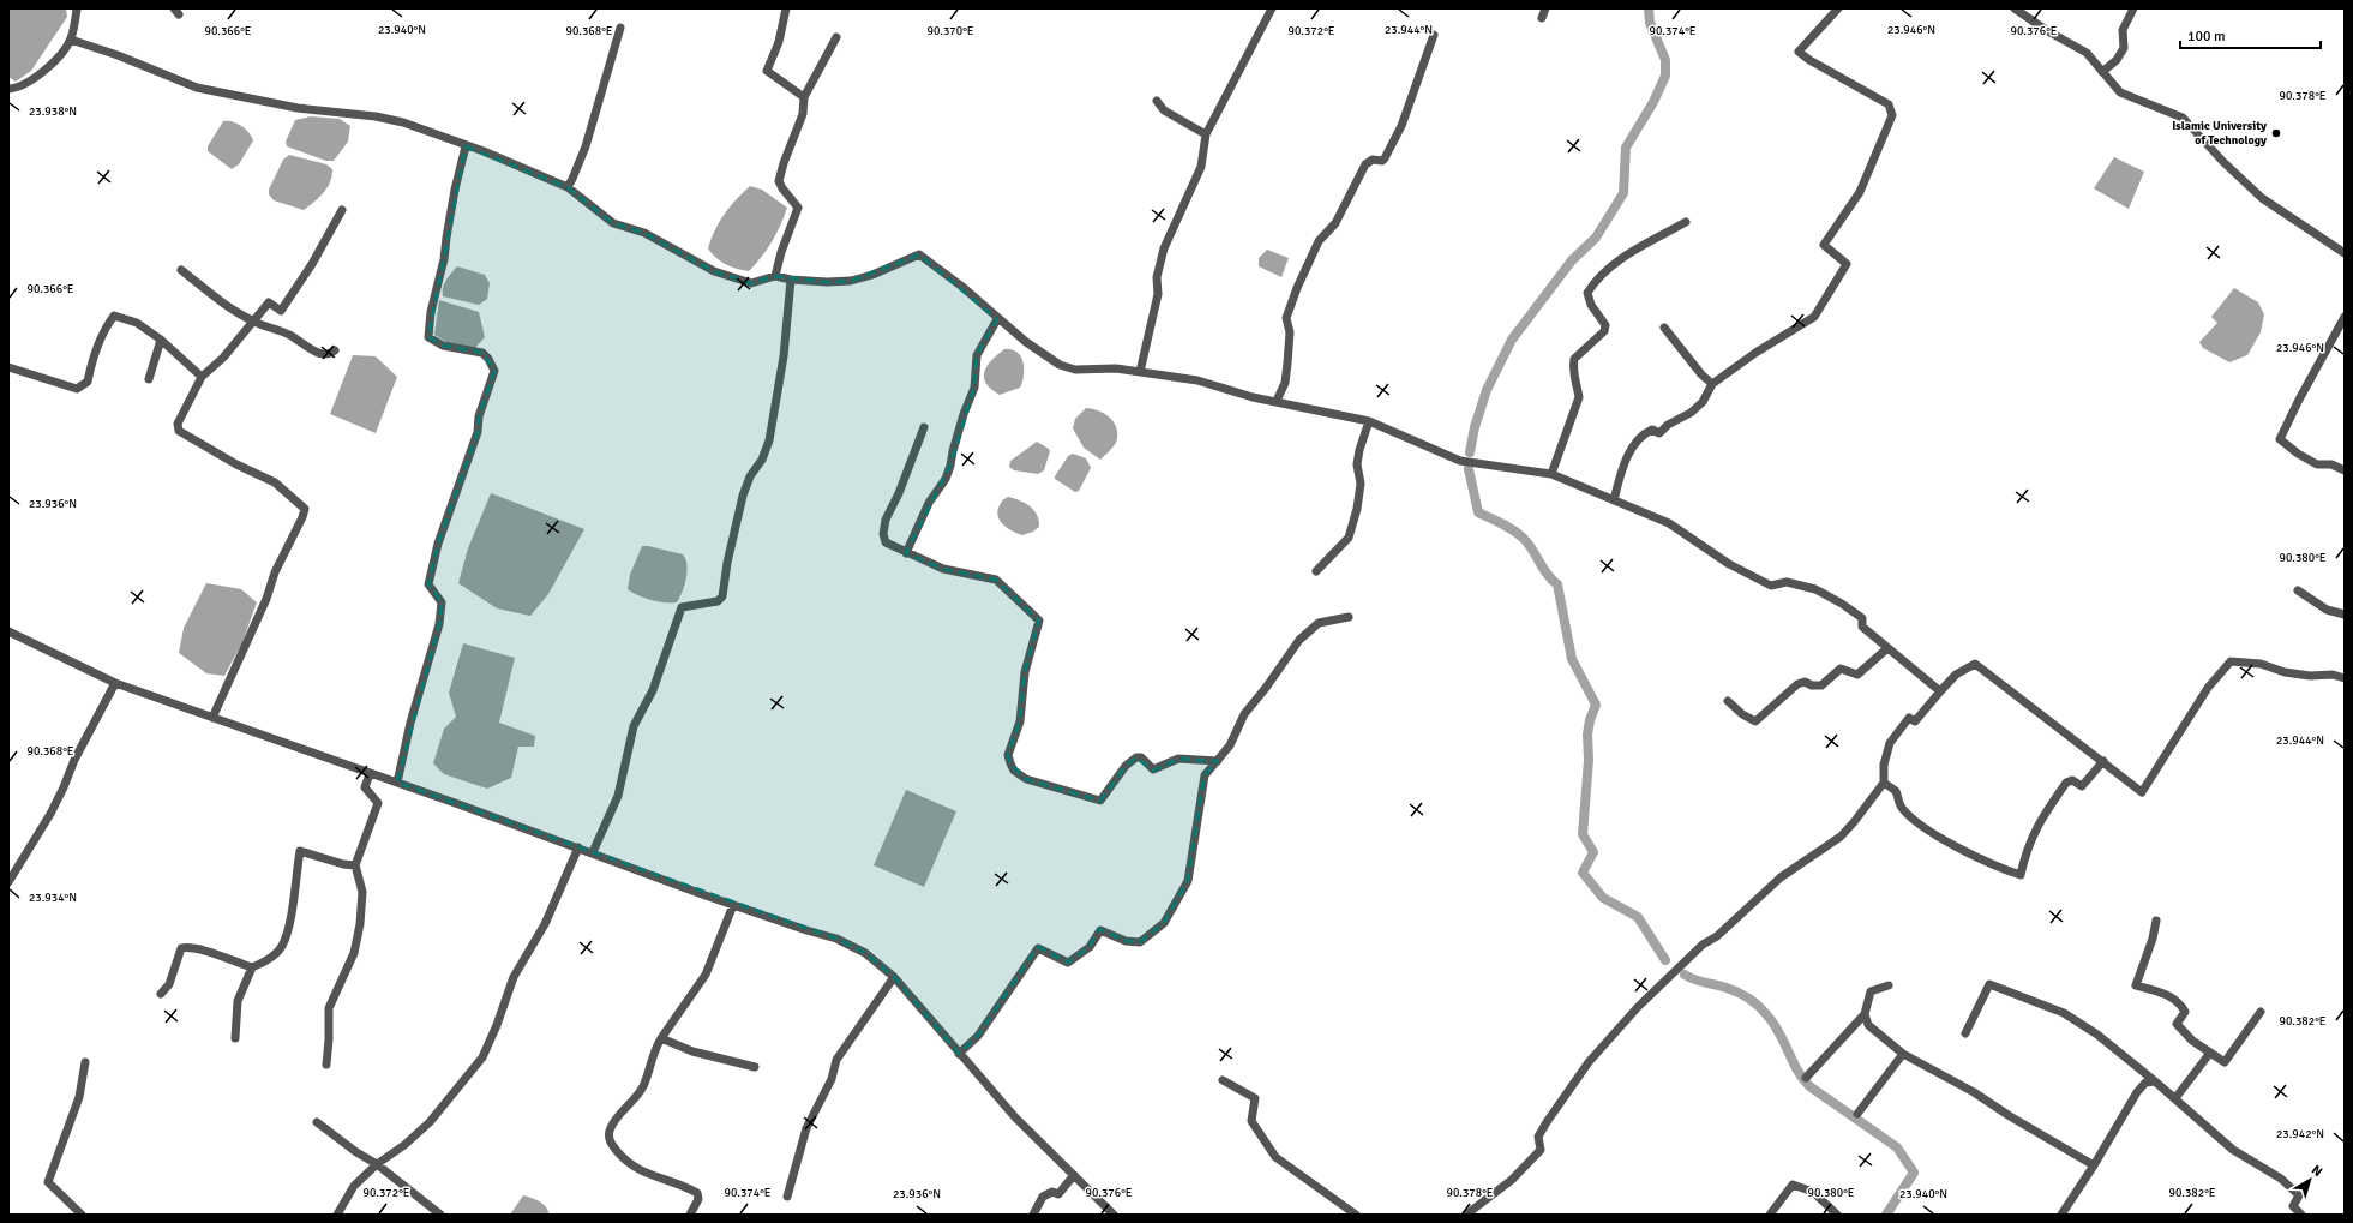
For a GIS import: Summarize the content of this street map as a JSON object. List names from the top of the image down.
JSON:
{
  "places": ["Islamic University of Technology"],
  "scale_bar": "100 m",
  "north": "top right",
  "coordinates": [
    "23.940°N",
    "23.944°N",
    "23.946°N",
    "90.366°E",
    "90.368°E",
    "90.370°E",
    "90.372°E",
    "90.374°E",
    "90.376°E",
    "90.378°E",
    "23.938°N",
    "23.936°N",
    "90.380°E",
    "23.934°N",
    "90.382°E",
    "23.942°N"
  ]
}
